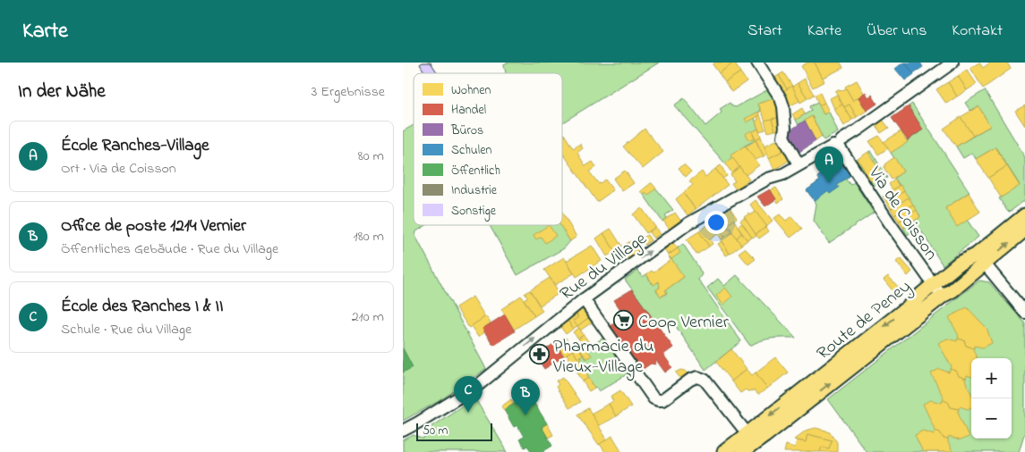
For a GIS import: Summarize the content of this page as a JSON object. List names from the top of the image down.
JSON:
{
  "streets": {
    "main road": ["Route de Peney"],
    "street": ["Via de Coisson", "Rue du Village"]
  },
  "crossings": [
    ["Via de Coisson", "Rue du Village"],
    ["Via de Coisson", "Route de Peney"]
  ],
  "one_way": ["Rue du Village"],
  "places": {
    "supermarket": ["Coop Vernier"],
    "pharmacy": ["Pharmacie du Vieux-Village"]
  },
  "legend": [
    "Wohnen",
    "Handel",
    "Büros",
    "Schulen",
    "Öffentlich",
    "Industrie",
    "Sonstige"
  ],
  "scale_bar": "50 m",
  "page": {
    "header": "Karte",
    "nav": [
      "Start",
      "Karte",
      "Über uns",
      "Kontakt"
    ],
    "heading": ["In der Nähe", "3 Ergebnisse"],
    "list": [
      {
        "mark": "A",
        "name": "École Ranches-Village",
        "note": "Ort · Via de Coisson",
        "value": "80 m"
      },
      {
        "mark": "B",
        "name": "Office de poste 1214 Vernier",
        "note": "Öffentliches Gebäude · Rue du Village",
        "value": "180 m"
      },
      {
        "mark": "C",
        "name": "École des Ranches I & II",
        "note": "Schule · Rue du Village",
        "value": "210 m"
      }
    ],
    "pins": ["A", "C", "B"],
    "map_buttons": ["+", "−"],
    "scale": "50 m"
  }
}
